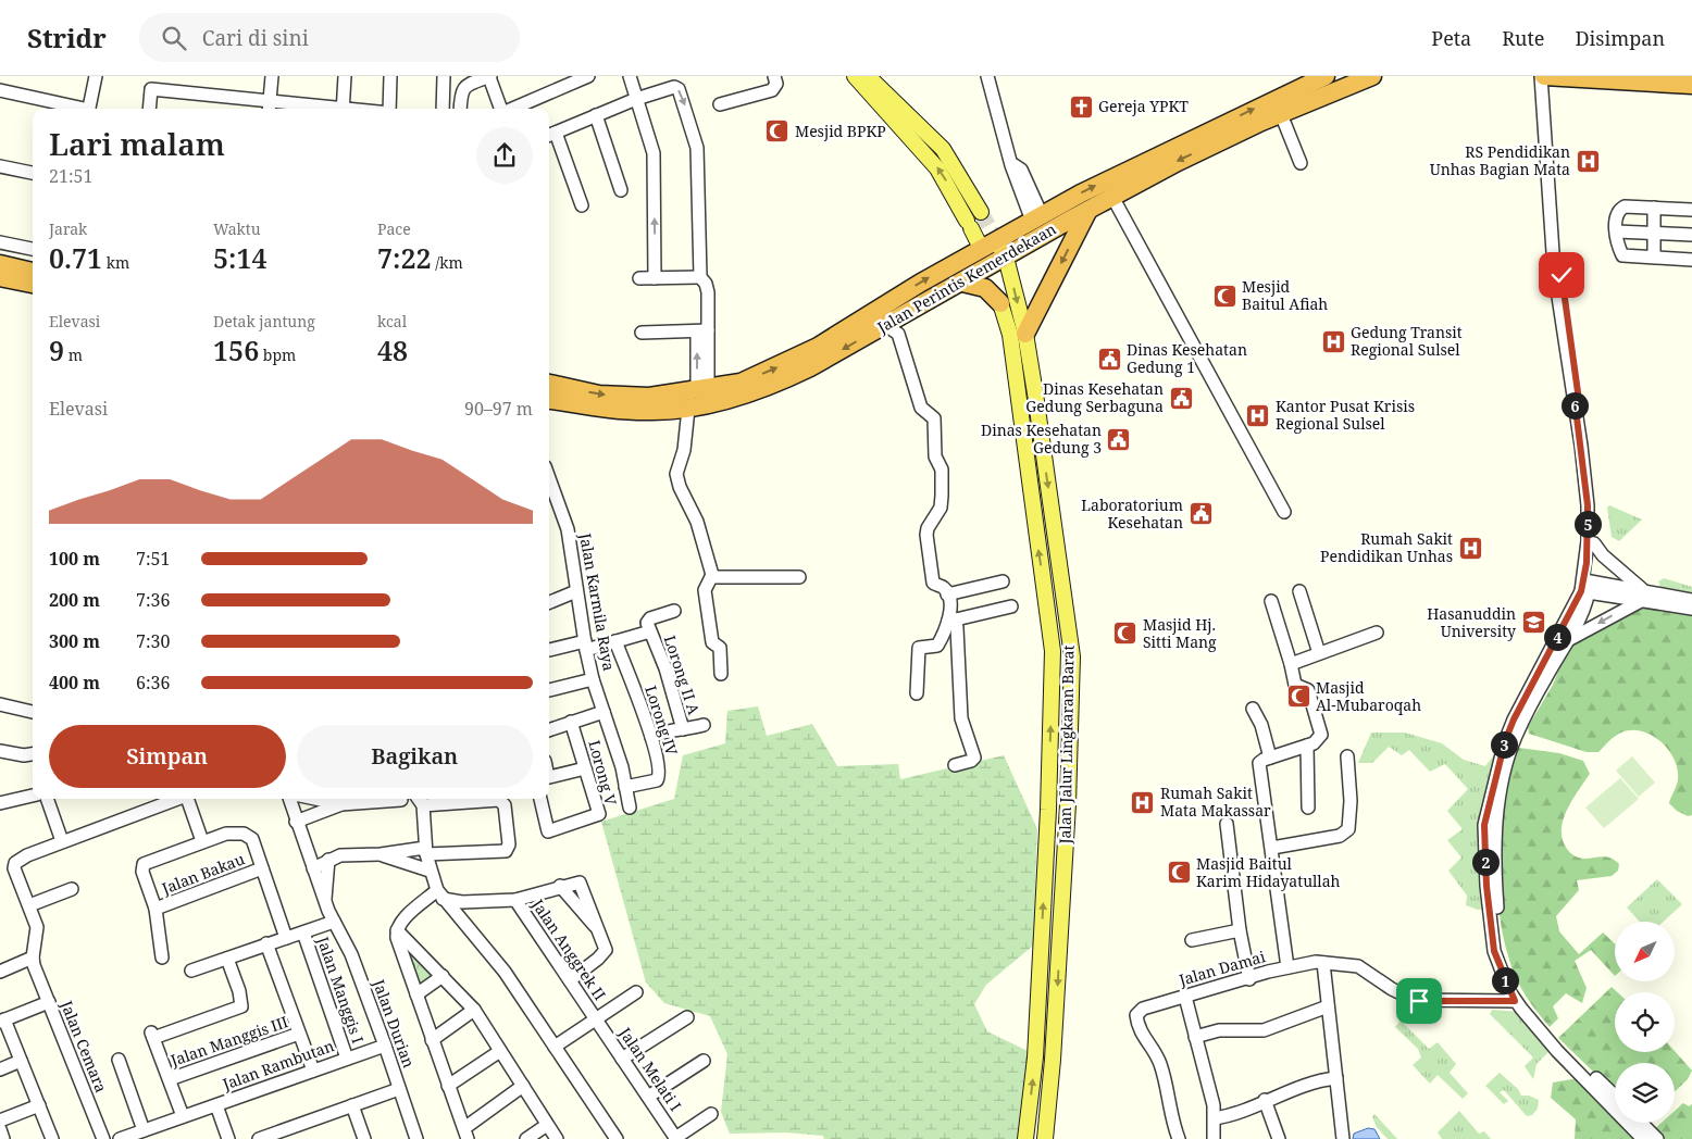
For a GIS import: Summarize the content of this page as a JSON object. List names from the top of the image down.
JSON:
{
  "streets": {
    "highway": ["Jalan Perintis Kemerdekaan"],
    "main road": ["Jalan Jalur Lingkaran Barat"],
    "street": [
      "Jalan Karmila Raya",
      "Lorong II A",
      "Lorong IV",
      "Lorong V",
      "Jalan Bakau",
      "Jalan Anggrek II",
      "Jalan Damai",
      "Jalan Manggis I",
      "Jalan Durian",
      "Jalan Manggis III",
      "Jalan Cemara",
      "Jalan Rambutan",
      "Jalan Melati I"
    ]
  },
  "crossings": [
    ["Jalan Perintis Kemerdekaan", "Jalan Jalur Lingkaran Barat"],
    ["Jalan Karmila Raya", "Lorong IV"],
    ["Jalan Anggrek II", "Jalan Melati I"],
    ["Jalan Manggis I", "Jalan Rambutan"],
    ["Jalan Durian", "Jalan Rambutan"]
  ],
  "places": {
    "church": ["Gereja YPKT"],
    "mosque": [
      "Mesjid BPKP",
      "Mesjid Baitul Afiah",
      "Masjid Hj. Sitti Mang",
      "Masjid Al-Mubaroqah",
      "Masjid Baitul Karim Hidayatullah"
    ],
    "hospital": [
      "RS Pendidikan Unhas Bagian Mata",
      "Gedung Transit Regional Sulsel",
      "Kantor Pusat Krisis Regional Sulsel",
      "Rumah Sakit Pendidikan Unhas",
      "Rumah Sakit Mata Makassar"
    ],
    "public building": [
      "Dinas Kesehatan Gedung 1",
      "Dinas Kesehatan Gedung Serbaguna",
      "Dinas Kesehatan Gedung 3",
      "Laboratorium Kesehatan"
    ],
    "school or university": ["Hasanuddin University"]
  },
  "north": "bottom left",
  "page": {
    "header": "Stridr",
    "search": "Cari di sini",
    "nav": ["Peta", "Rute", "Disimpan"],
    "heading": ["Lari malam", "21:51"],
    "stats": [
      ["Jarak", "0.71 km"],
      ["Waktu", "5:14"],
      ["Pace", "7:22 /km"],
      ["Elevasi", "9 m"],
      ["Detak jantung", "156 bpm"],
      ["kcal", "48"]
    ],
    "chart": ["Elevasi", "90–97 m"],
    "pins": [
      "6",
      "5",
      "4",
      "3",
      "2",
      "1"
    ],
    "list": [
      {
        "name": "100 m",
        "note": "7:51"
      },
      {
        "name": "200 m",
        "note": "7:36"
      },
      {
        "name": "300 m",
        "note": "7:30"
      },
      {
        "name": "400 m",
        "note": "6:36"
      }
    ],
    "buttons": ["Simpan", "Bagikan"]
  }
}
